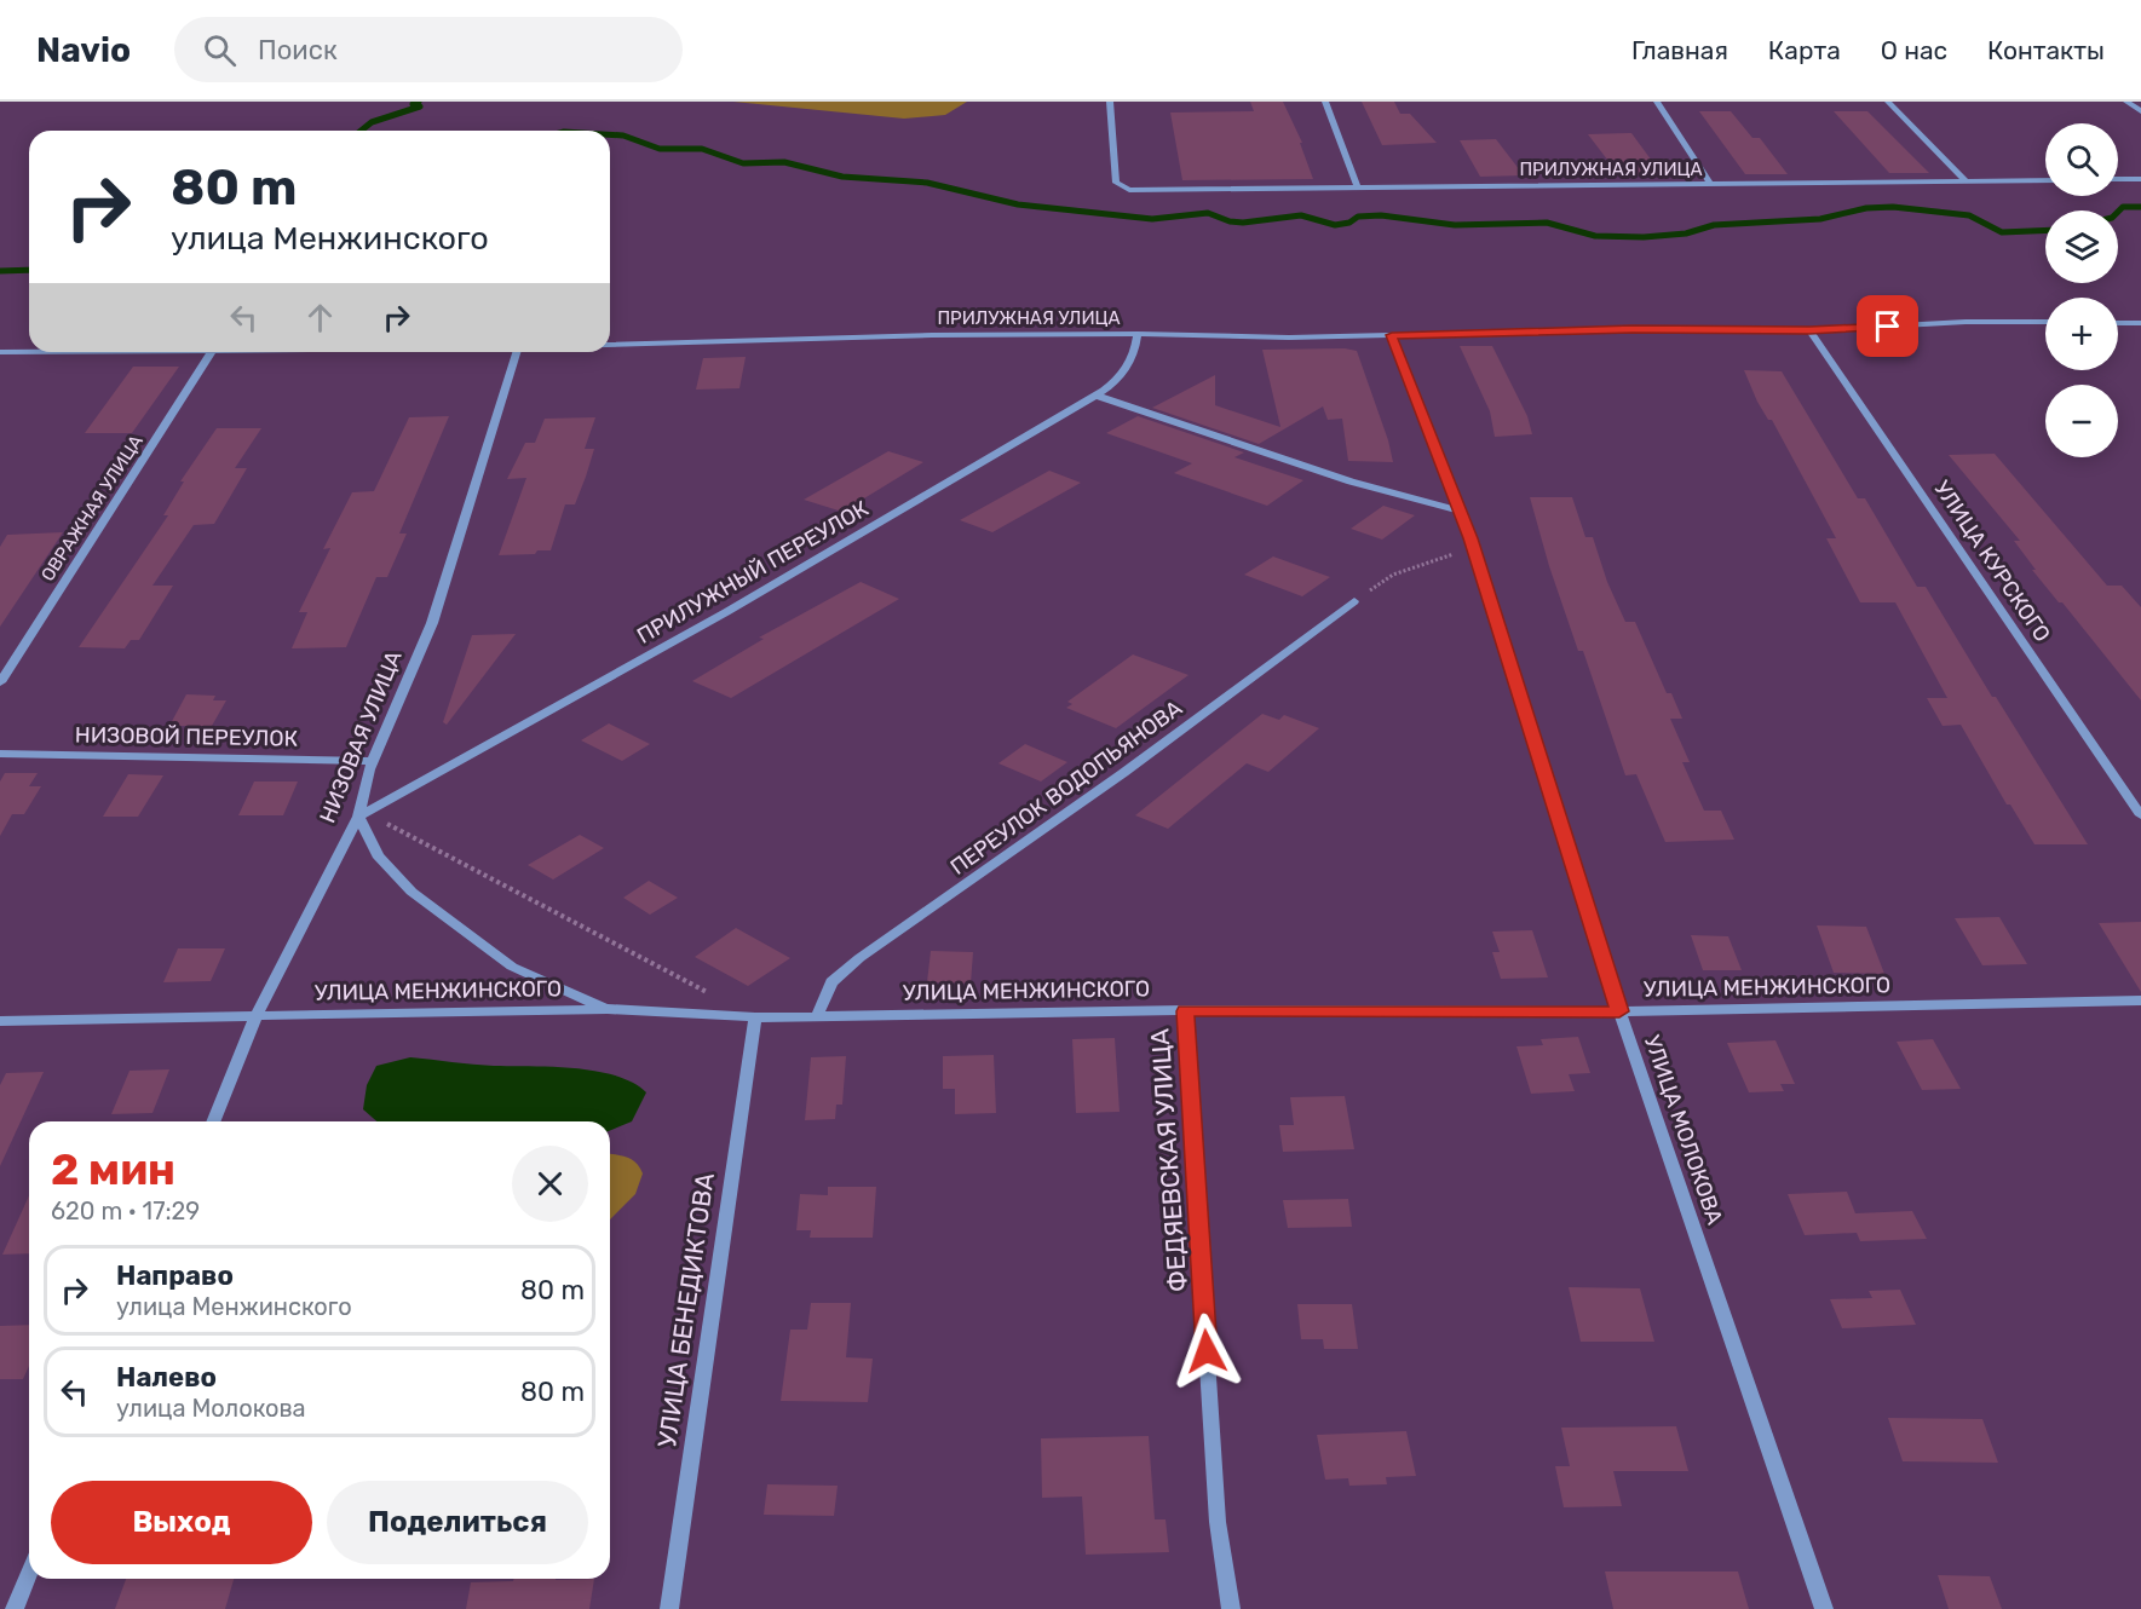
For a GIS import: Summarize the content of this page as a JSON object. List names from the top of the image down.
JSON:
{
  "streets": {
    "street": [
      "ПРИЛУЖНАЯ УЛИЦА",
      "ОВРАЖНАЯ УЛИЦА",
      "УЛИЦА КУРСКОГО",
      "ПРИЛУЖНЫЙ ПЕРЕУЛОК",
      "НИЗОВОЙ ПЕРЕУЛОК",
      "НИЗОВАЯ УЛИЦА",
      "ПЕРЕУЛОК ВОДОПЬЯНОВА",
      "УЛИЦА МЕНЖИНСКОГО",
      "УЛИЦА МОЛОКОВА",
      "ФЕДЯЕВСКАЯ УЛИЦА",
      "УЛИЦА БЕНЕДИКТОВА"
    ]
  },
  "crossings": [
    ["ПРИЛУЖНАЯ УЛИЦА", "УЛИЦА КУРСКОГО"],
    ["ПРИЛУЖНАЯ УЛИЦА", "ПРИЛУЖНЫЙ ПЕРЕУЛОК"],
    ["ПРИЛУЖНАЯ УЛИЦА", "УЛИЦА МОЛОКОВА"],
    ["ПРИЛУЖНЫЙ ПЕРЕУЛОК", "НИЗОВАЯ УЛИЦА"],
    ["НИЗОВОЙ ПЕРЕУЛОК", "НИЗОВАЯ УЛИЦА"],
    ["НИЗОВАЯ УЛИЦА", "УЛИЦА МЕНЖИНСКОГО"],
    ["ПЕРЕУЛОК ВОДОПЬЯНОВА", "УЛИЦА МЕНЖИНСКОГО"],
    ["УЛИЦА МЕНЖИНСКОГО", "УЛИЦА МОЛОКОВА"],
    ["УЛИЦА МЕНЖИНСКОГО", "ФЕДЯЕВСКАЯ УЛИЦА"],
    ["УЛИЦА МЕНЖИНСКОГО", "УЛИЦА БЕНЕДИКТОВА"]
  ],
  "page": {
    "header": "Navio",
    "search": "Поиск",
    "nav": [
      "Главная",
      "Карта",
      "О нас",
      "Контакты"
    ],
    "map_buttons": ["+", "−"],
    "turn": ["80 m", "улица Менжинского"],
    "heading": ["2 мин", "620 m · 17:29"],
    "list": [
      {
        "name": "Направо",
        "note": "улица Менжинского",
        "value": "80 m"
      },
      {
        "name": "Налево",
        "note": "улица Молокова",
        "value": "80 m"
      }
    ],
    "buttons": ["Выход", "Поделиться"]
  }
}
